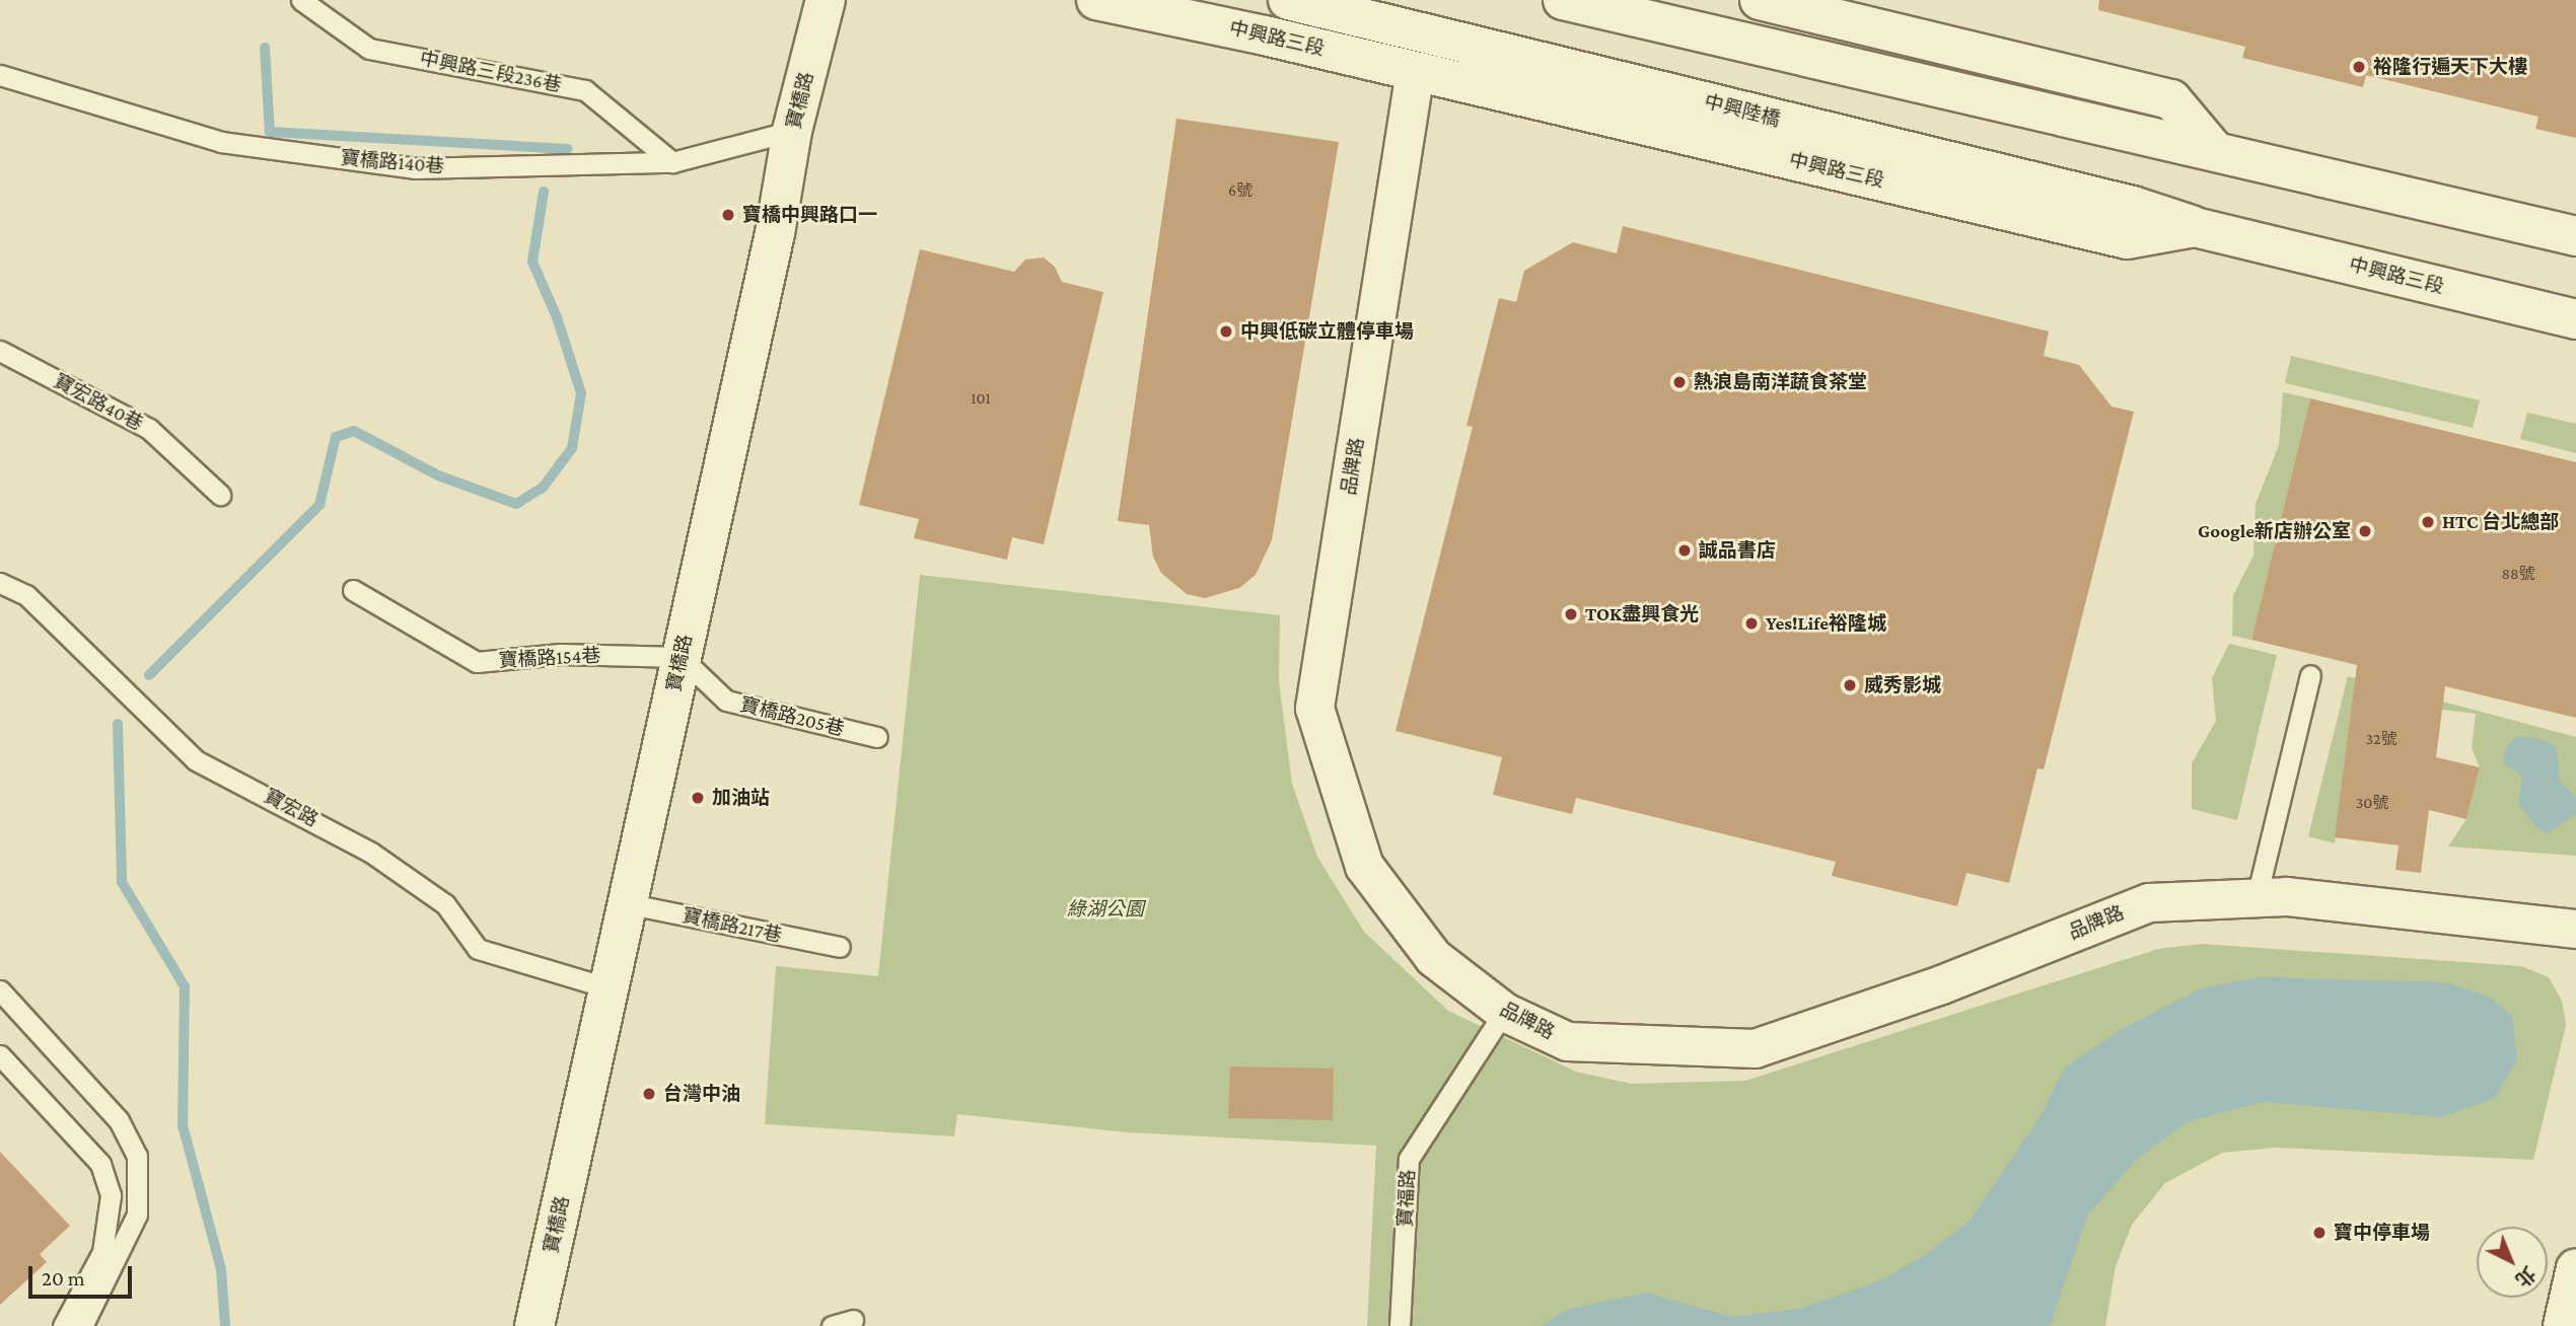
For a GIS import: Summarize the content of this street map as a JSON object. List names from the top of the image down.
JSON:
{
  "streets": {
    "street": [
      "中興路三段",
      "寶橋路",
      "中興陸橋",
      "品牌路"
    ],
    "lane": [
      "中興路三段236巷",
      "寶橋路140巷",
      "寶宏路40巷",
      "寶橋路154巷",
      "寶橋路205巷",
      "寶宏路",
      "寶橋路217巷",
      "寶福路"
    ]
  },
  "crossings": [
    ["中興路三段", "中興陸橋"],
    ["中興路三段", "品牌路"],
    ["中興路三段236巷", "寶橋路140巷"],
    ["寶橋路", "寶橋路140巷"],
    ["寶橋路", "寶橋路154巷"],
    ["寶橋路", "寶橋路205巷"],
    ["寶橋路", "寶宏路"],
    ["寶橋路", "寶橋路217巷"],
    ["品牌路", "寶福路"],
    ["寶橋路154巷", "寶橋路205巷"]
  ],
  "parks": ["綠湖公園"],
  "places": [
    "裕隆行遍天下大樓",
    "寶橋中興路口一",
    "中興低碳立體停車場",
    "熱浪島南洋蔬食茶堂",
    "HTC 台北總部",
    "Google新店辦公室",
    "誠品書店",
    "TOK盡興食光",
    "Yes!Life裕隆城",
    "威秀影城",
    "加油站",
    "台灣中油",
    "寶中停車場"
  ],
  "house_numbers": [
    "6號",
    "101",
    "88號",
    "32號",
    "30號"
  ],
  "scale_bar": "20 m",
  "north": "bottom right"
}
